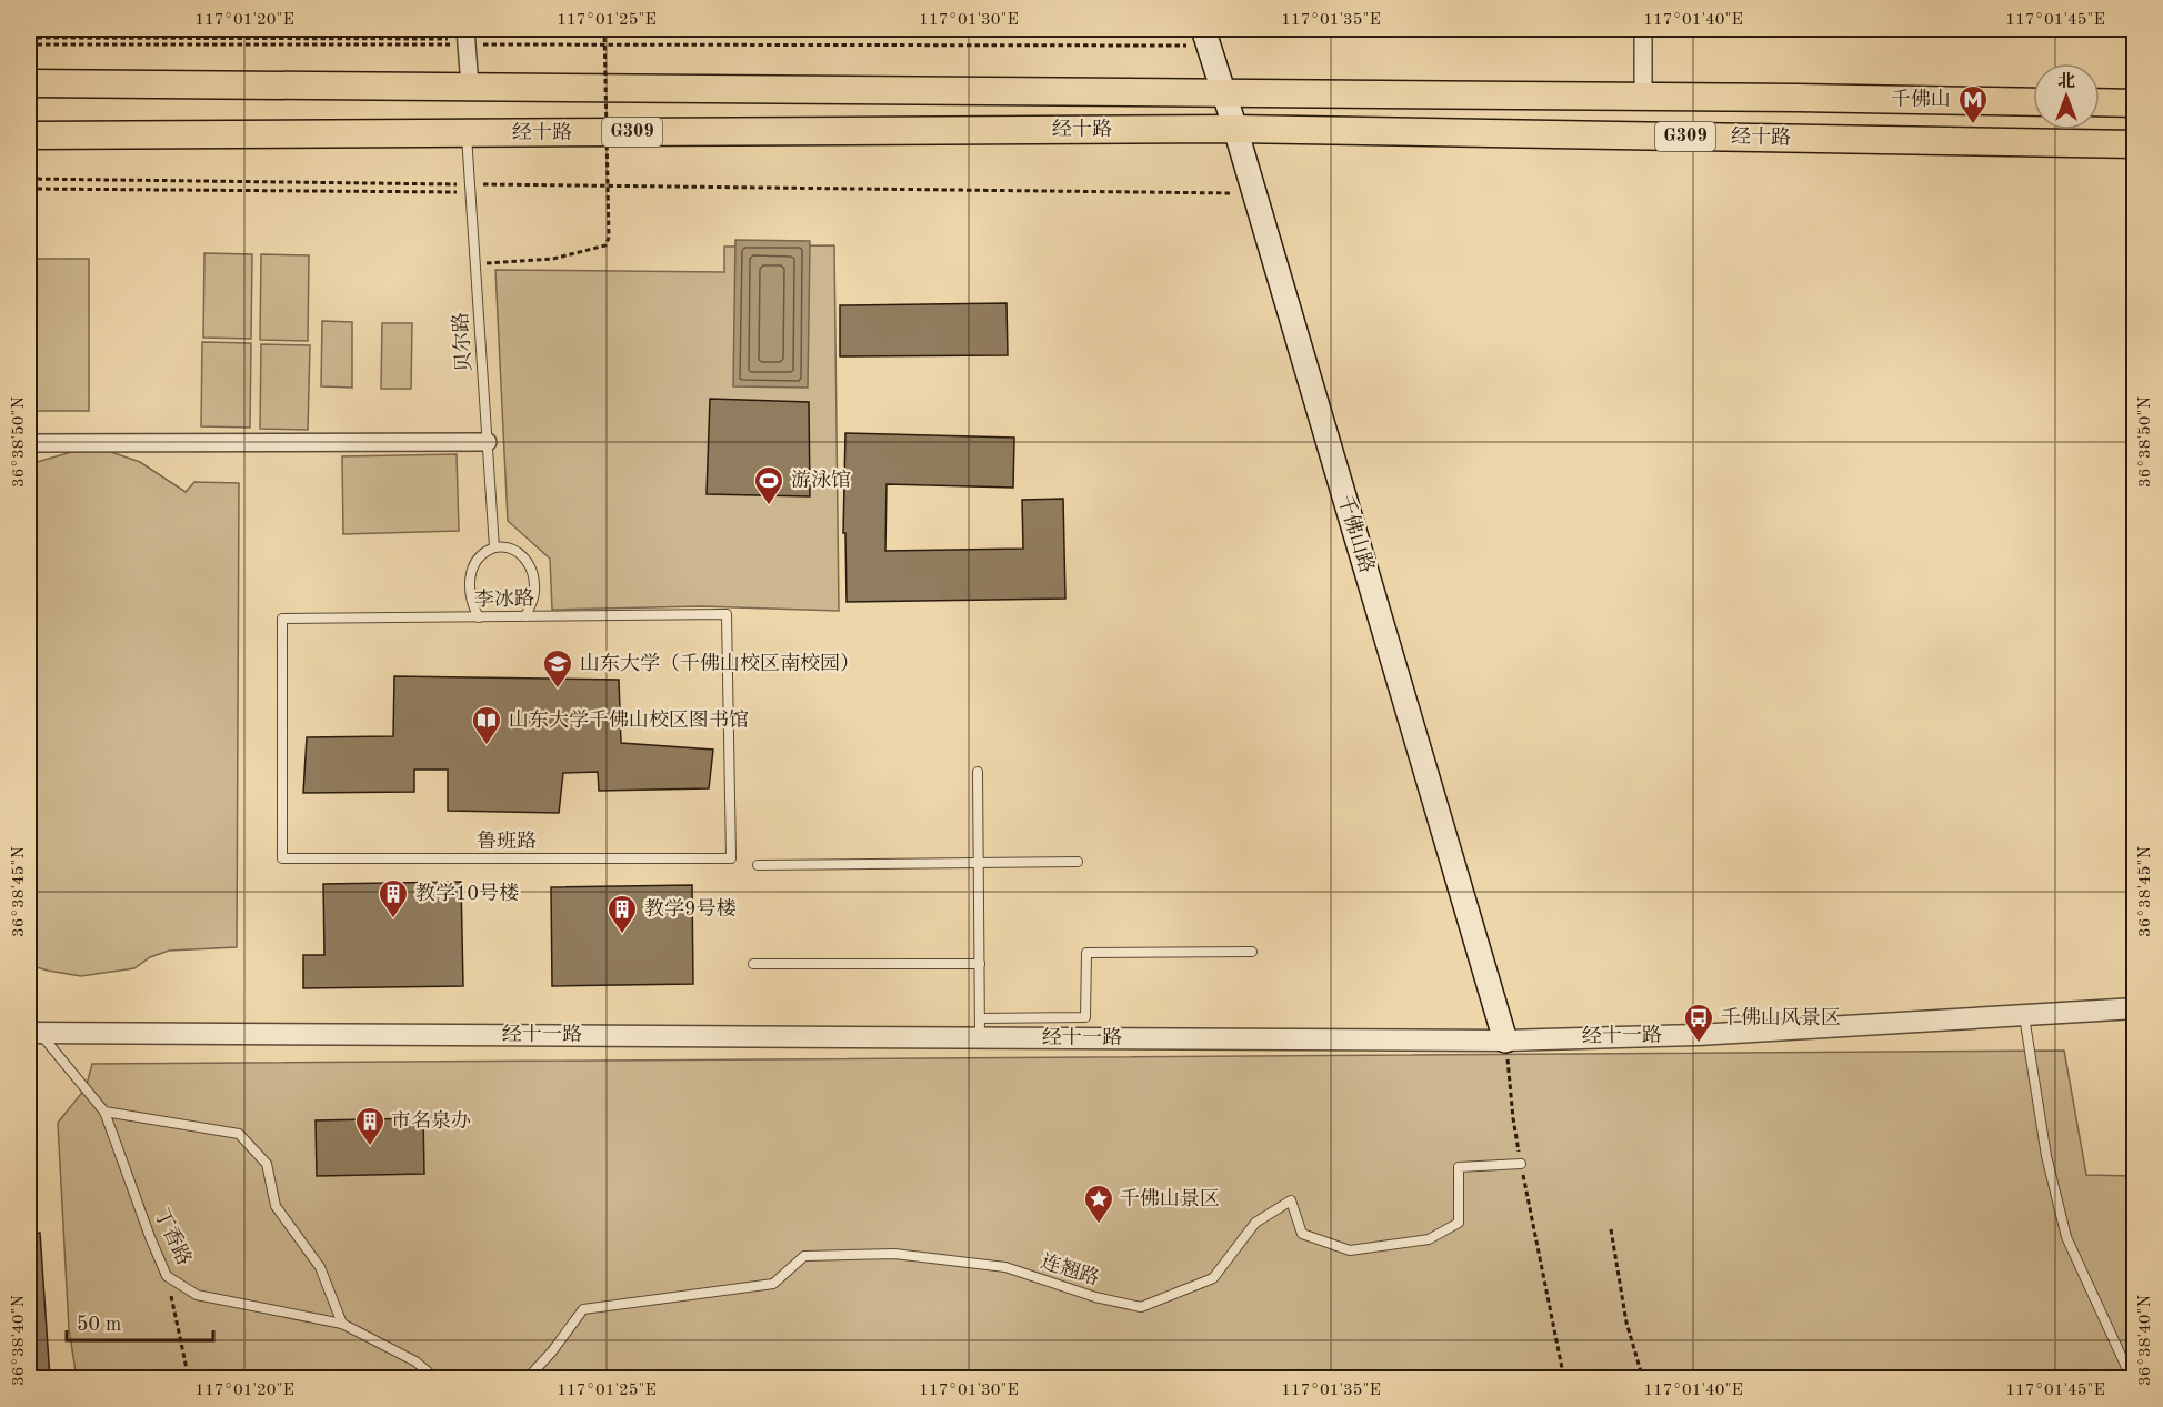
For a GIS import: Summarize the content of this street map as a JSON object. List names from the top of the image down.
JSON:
{
  "streets": {
    "highway": ["经十路", "G309"],
    "main road": ["千佛山路"],
    "street": ["经十一路"],
    "lane": [
      "贝尔路",
      "李冰路",
      "鲁班路",
      "丁香路",
      "连翘路"
    ]
  },
  "crossings": [
    ["经十路", "贝尔路"],
    ["经十路", "千佛山路"],
    ["贝尔路", "李冰路"],
    ["千佛山路", "经十一路"],
    ["李冰路", "鲁班路"],
    ["经十一路", "丁香路"]
  ],
  "places": {
    "metro station": ["千佛山"],
    "sports": ["游泳馆"],
    "school or university": ["山东大学（千佛山校区南校园）"],
    "library": ["山东大学千佛山校区图书馆"],
    "building": ["教学10号楼", "教学9号楼", "市名泉办"],
    "bus stop": ["千佛山风景区"],
    "place": ["千佛山景区"]
  },
  "scale_bar": "50 m",
  "north": "top",
  "coordinates": [
    "117°01'20\"E",
    "117°01'25\"E",
    "117°01'30\"E",
    "117°01'35\"E",
    "117°01'40\"E",
    "117°01'45\"E",
    "36°38'50\"N",
    "36°38'45\"N",
    "36°38'40\"N"
  ]
}
